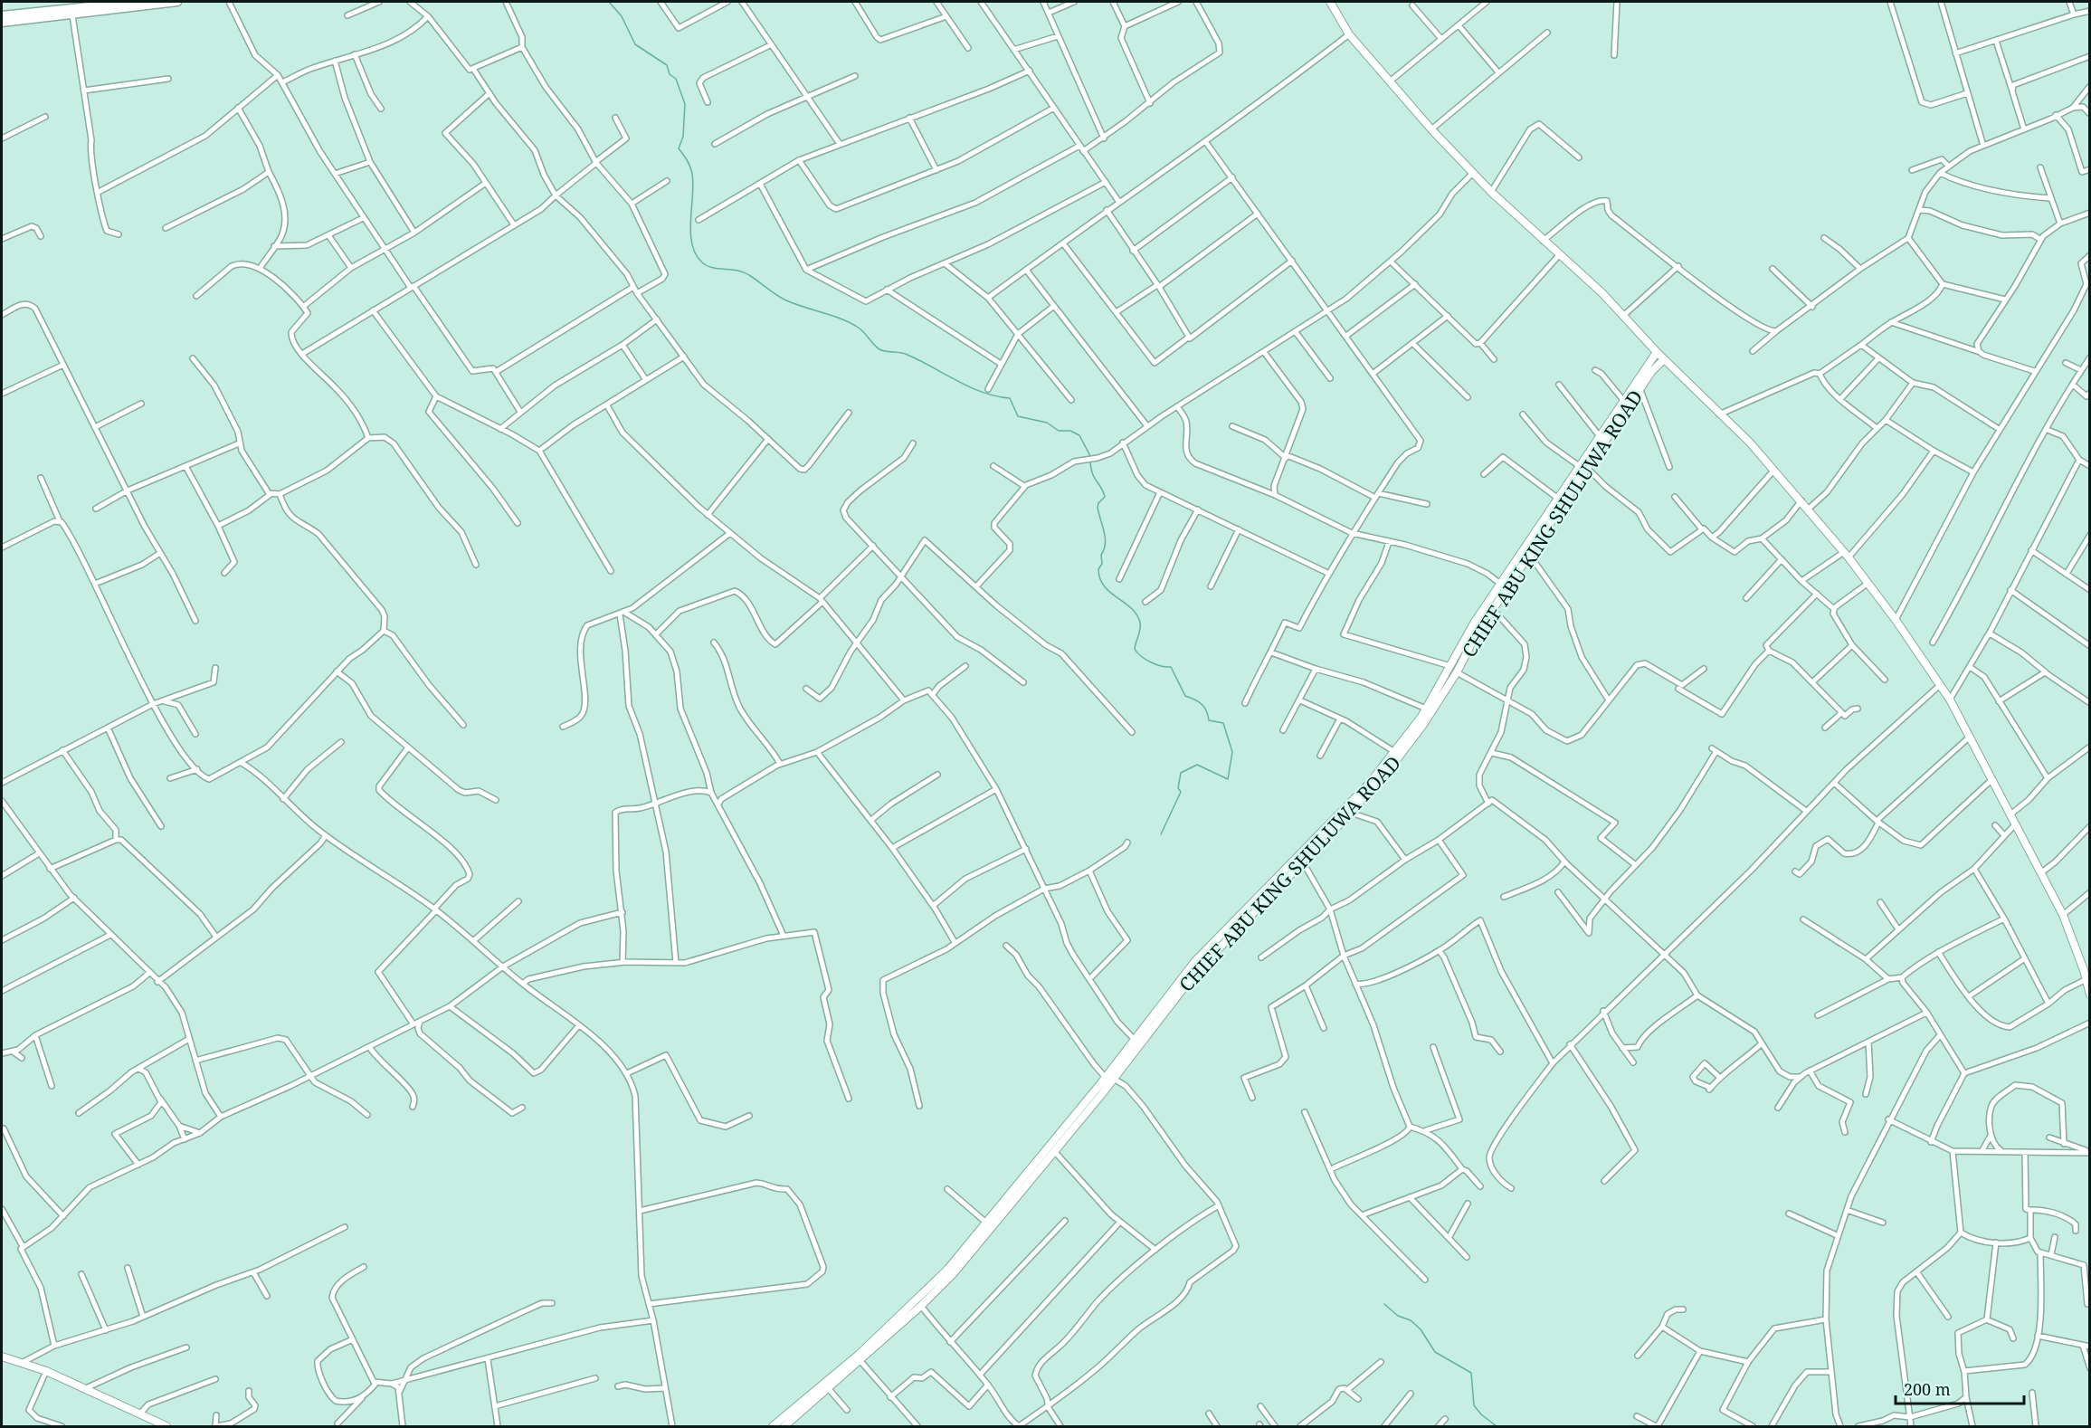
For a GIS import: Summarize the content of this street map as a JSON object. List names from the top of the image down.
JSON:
{
  "streets": {
    "street": ["CHIEF ABU KING SHULUWA ROAD"]
  },
  "scale_bar": "200 m"
}
